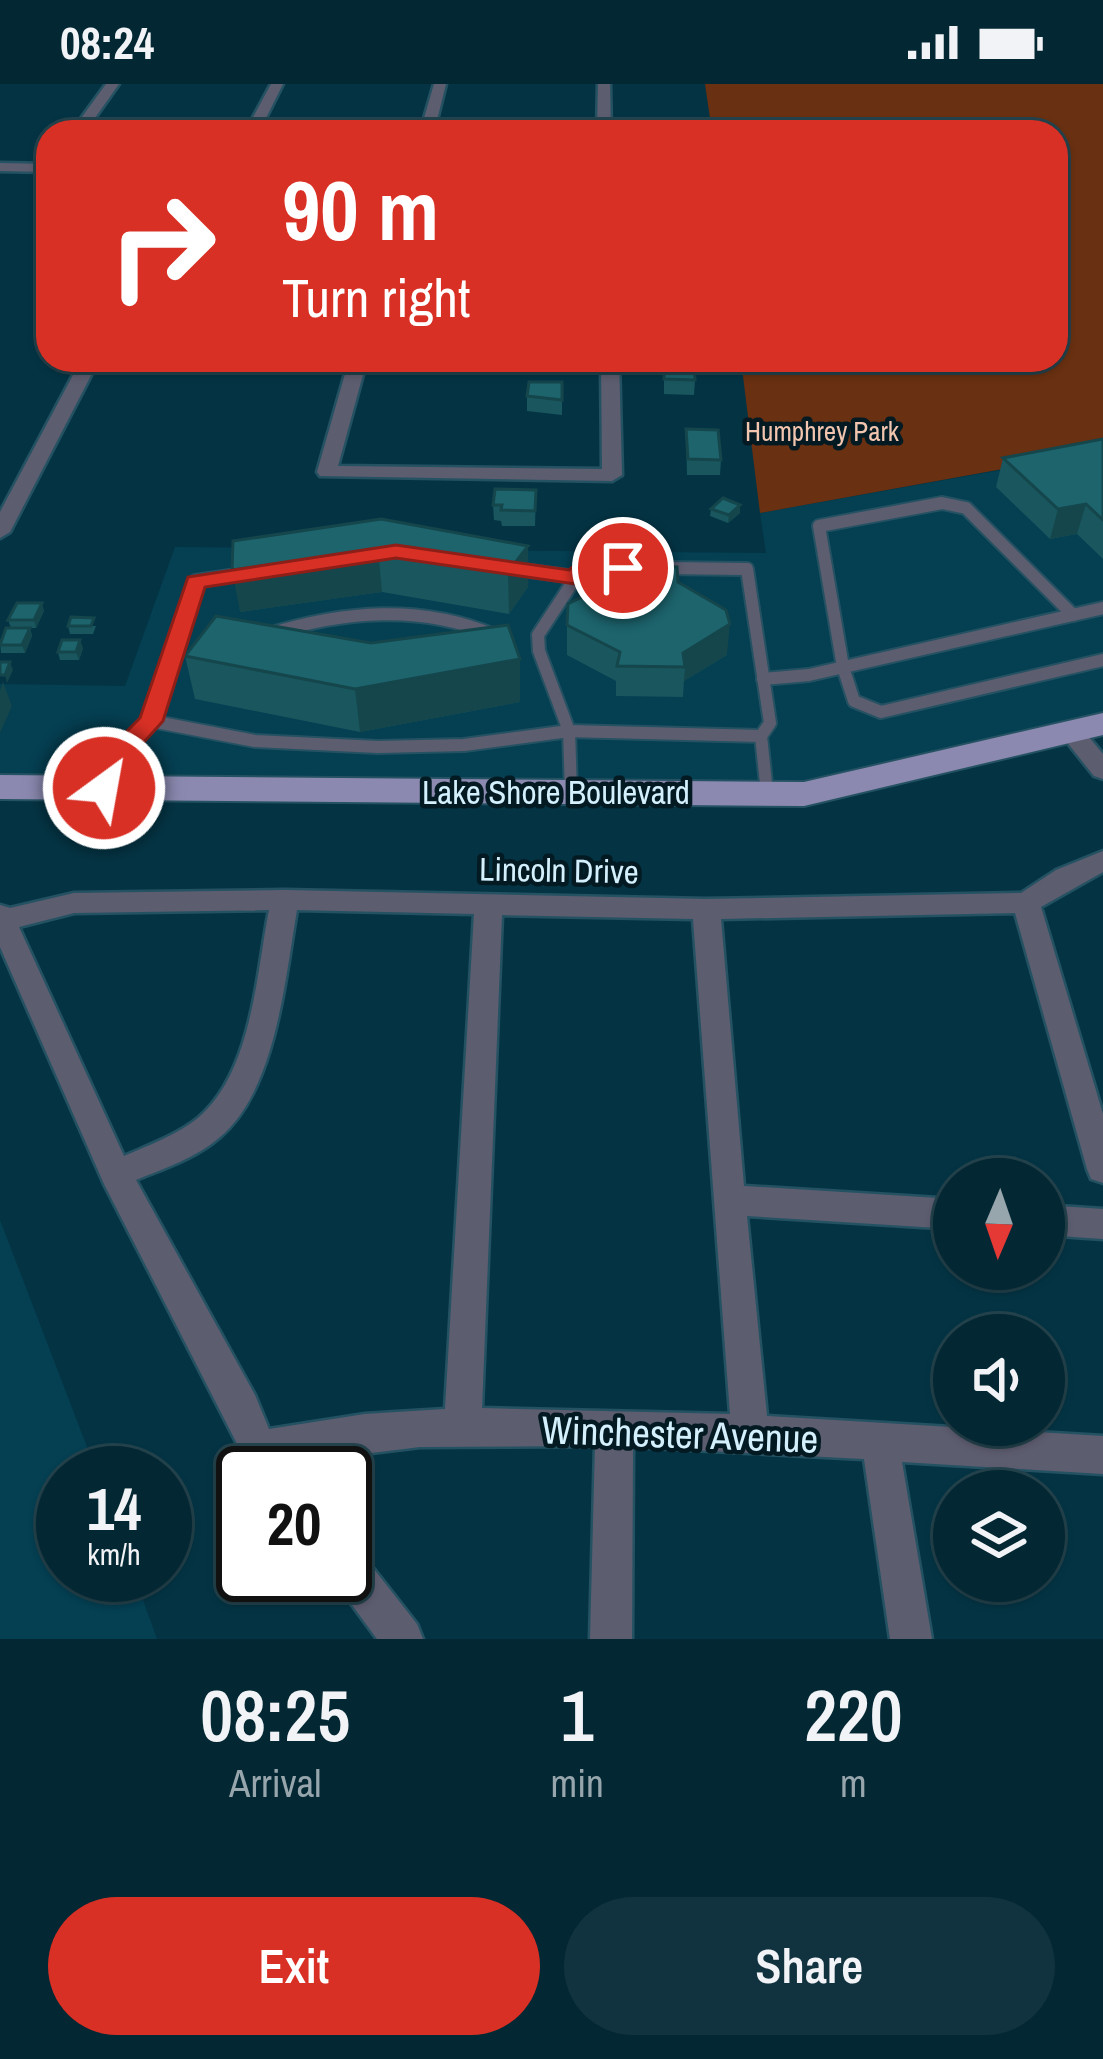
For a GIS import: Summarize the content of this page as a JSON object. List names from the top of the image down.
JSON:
{
  "streets": {
    "main road": ["Lake Shore Boulevard"],
    "street": ["Lincoln Drive", "Winchester Avenue"]
  },
  "parks": ["Humphrey Park"],
  "north": "bottom",
  "page": {
    "status": "08:24",
    "turn": ["90 m", "Turn right"],
    "speed": "14 km/h",
    "limit": "20",
    "eta": [
      "08:25",
      "Arrival",
      "1",
      "min",
      "220",
      "m"
    ],
    "buttons": ["Exit", "Share"]
  }
}
